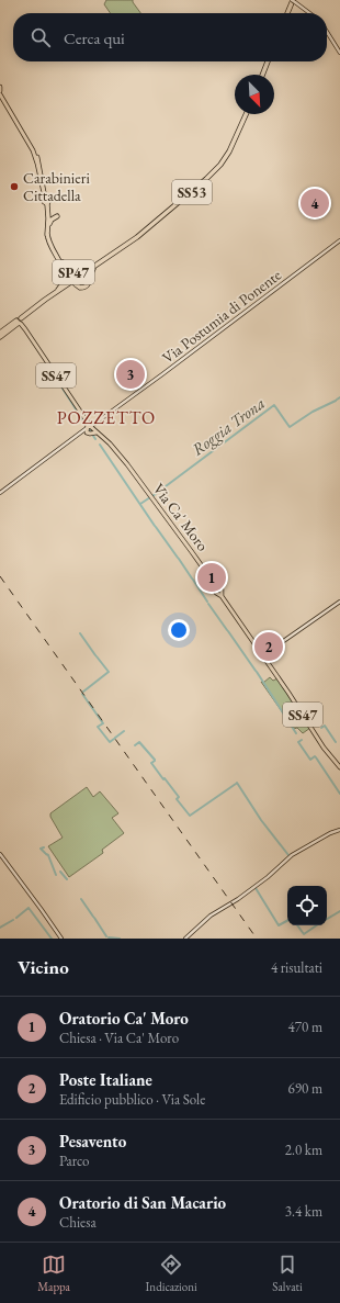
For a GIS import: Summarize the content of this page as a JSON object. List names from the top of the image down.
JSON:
{
  "streets": {
    "highway": ["SS53", "SP47"],
    "main road": ["Via Postumia di Ponente", "SS47", "Via Ca' Moro"]
  },
  "crossings": [
    ["SS53", "SP47"],
    ["SS53", "SS47"],
    ["Via Postumia di Ponente", "SS47"],
    ["Via Postumia di Ponente", "Via Ca' Moro"],
    ["SS47", "Via Ca' Moro"]
  ],
  "districts": ["POZZETTO"],
  "water": ["Roggia Trona"],
  "places": ["Carabinieri Cittadella"],
  "north": "bottom right",
  "page": {
    "search": "Cerca qui",
    "pins": [
      "4",
      "3",
      "1",
      "2"
    ],
    "heading": ["Vicino", "4 risultati"],
    "list": [
      {
        "mark": "1",
        "name": "Oratorio Ca' Moro",
        "note": "Chiesa · Via Ca' Moro",
        "value": "470 m"
      },
      {
        "mark": "2",
        "name": "Poste Italiane",
        "note": "Edificio pubblico · Via Sole",
        "value": "690 m"
      },
      {
        "mark": "3",
        "name": "Pesavento",
        "note": "Parco",
        "value": "2.0 km"
      },
      {
        "mark": "4",
        "name": "Oratorio di San Macario",
        "note": "Chiesa",
        "value": "3.4 km"
      }
    ],
    "nav": ["Mappa", "Indicazioni", "Salvati"]
  }
}
